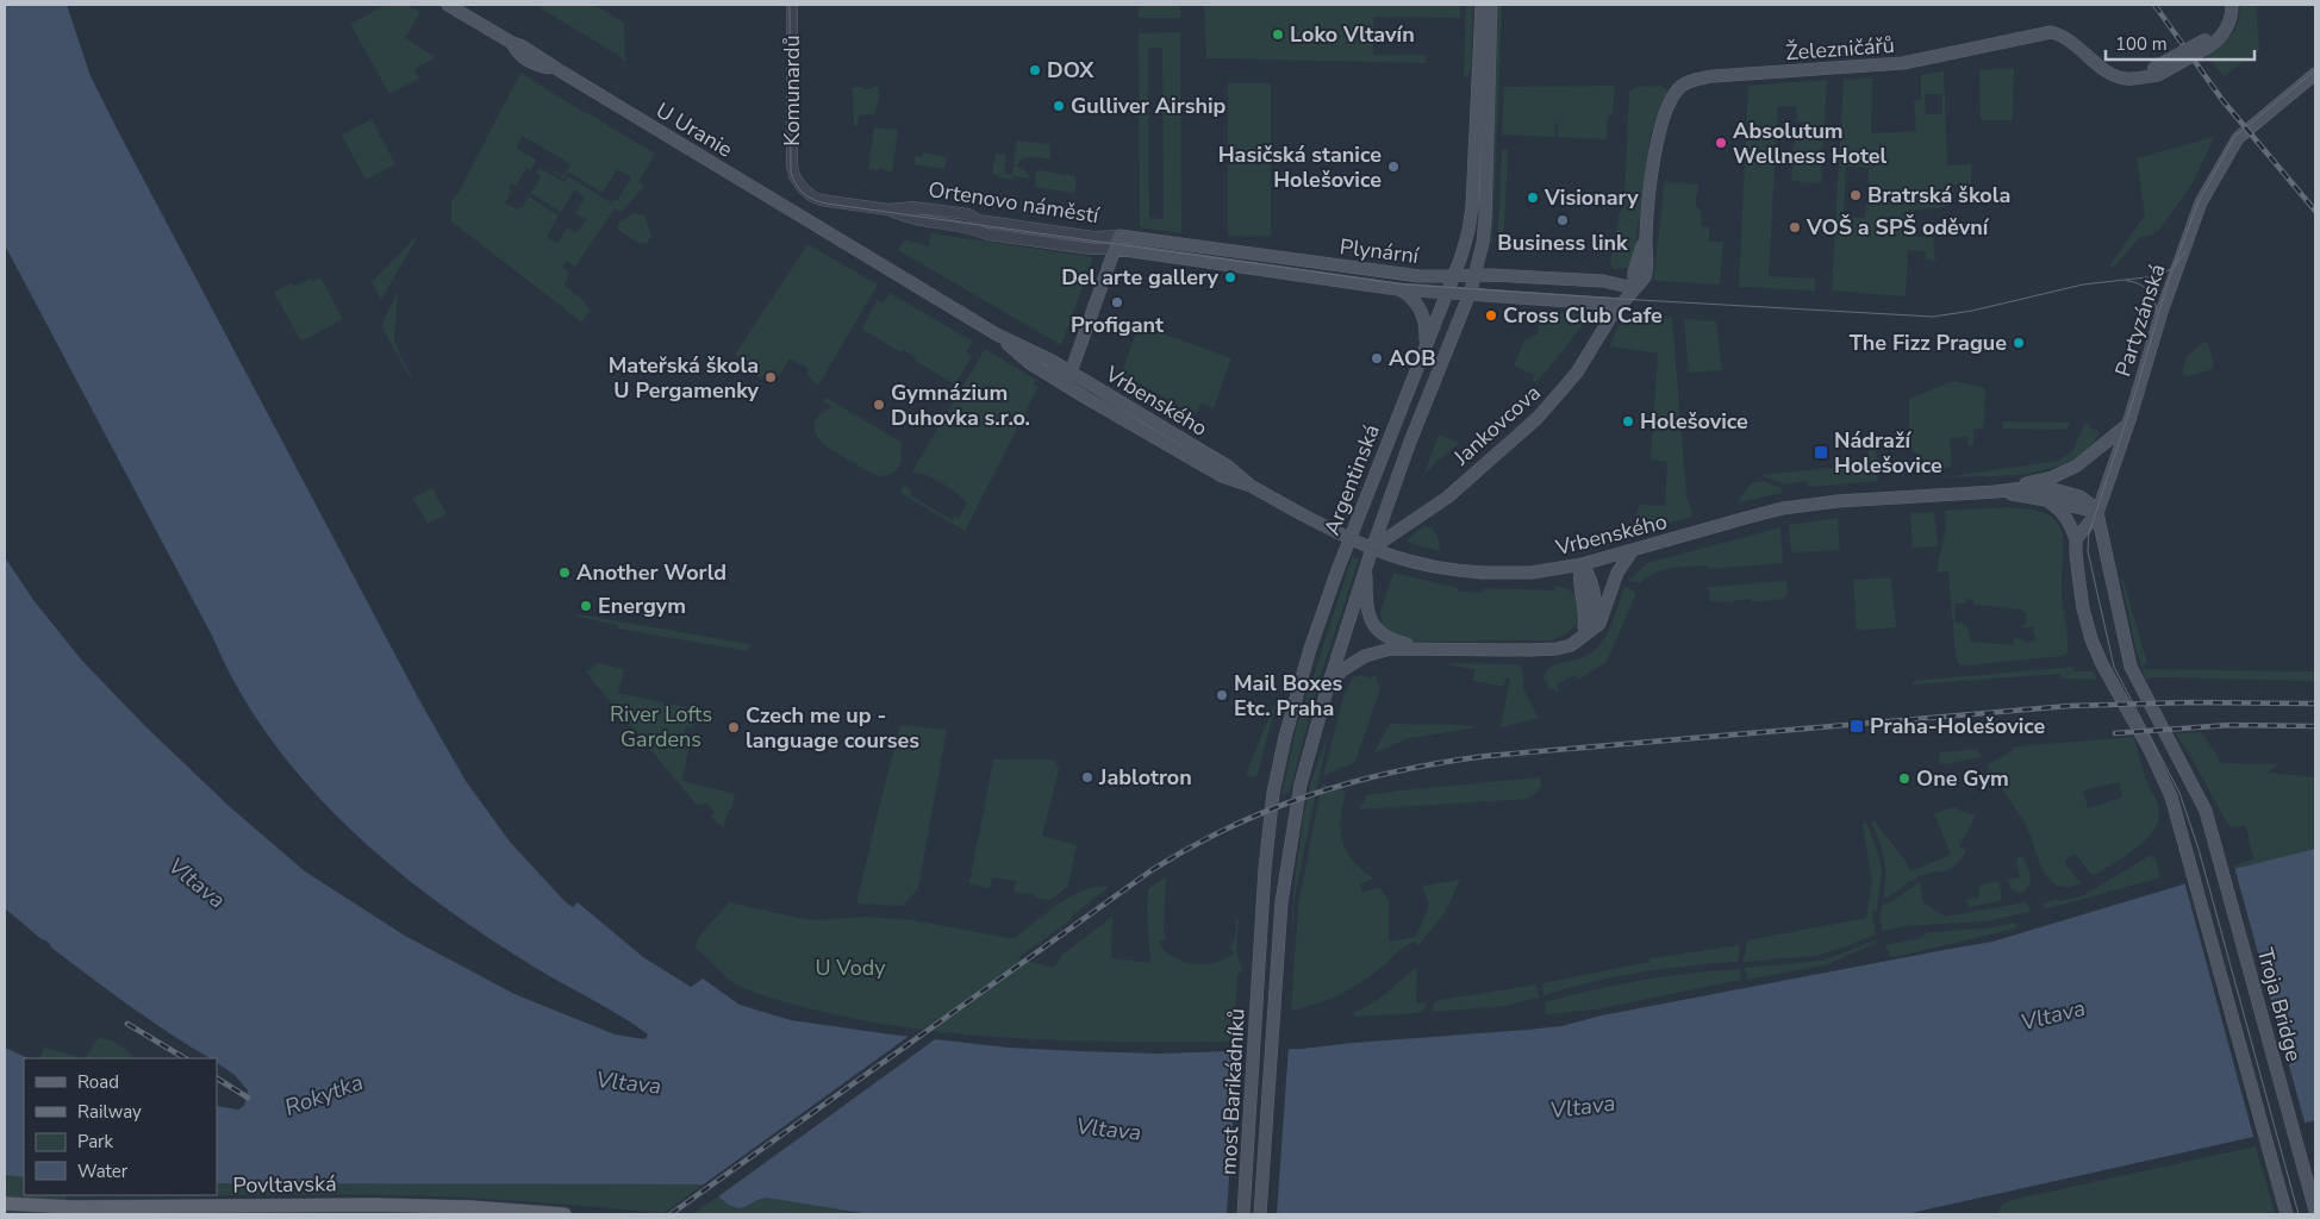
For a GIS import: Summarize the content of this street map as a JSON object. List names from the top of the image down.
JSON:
{
  "streets": {
    "main road": [
      "Železničářů",
      "U Uranie",
      "Ortenovo náměstí",
      "Plynární",
      "Partyzánská",
      "Vrbenského",
      "Jankovcova",
      "Argentinská",
      "Troja Bridge",
      "most Barikádníků",
      "Povltavská"
    ],
    "street": ["Komunardů"]
  },
  "crossings": [
    ["Železničářů", "Plynární"],
    ["Železničářů", "Jankovcova"],
    ["Komunardů", "Ortenovo náměstí"],
    ["Ortenovo náměstí", "Plynární"],
    ["Ortenovo náměstí", "Vrbenského"],
    ["Plynární", "Jankovcova"],
    ["Plynární", "Argentinská"],
    ["Partyzánská", "Vrbenského"],
    ["Partyzánská", "Troja Bridge"],
    ["Vrbenského", "Troja Bridge"],
    ["Jankovcova", "Argentinská"],
    ["Argentinská", "most Barikádníků"]
  ],
  "water": ["Vltava", "Rokytka"],
  "parks": ["River Lofts Gardens", "U Vody"],
  "places": {
    "other": [
      "Loko Vltavín",
      "DOX",
      "Gulliver Airship",
      "Absolutum Wellness Hotel",
      "Hasičská stanice Holešovice",
      "Bratrská škola",
      "Visionary",
      "Business link",
      "VOŠ a SPŠ oděvní",
      "Del arte gallery",
      "Profigant",
      "Cross Club Cafe",
      "The Fizz Prague",
      "AOB",
      "Mateřská škola U Pergamenky",
      "Gymnázium Duhovka s.r.o.",
      "Holešovice",
      "Another World",
      "Energym",
      "Mail Boxes Etc. Praha",
      "Czech me up - language courses",
      "Jablotron",
      "One Gym"
    ],
    "transit": ["Nádraží Holešovice", "Praha-Holešovice"]
  },
  "legend": [
    "Road",
    "Railway",
    "Park",
    "Water"
  ],
  "scale_bar": "100 m"
}
